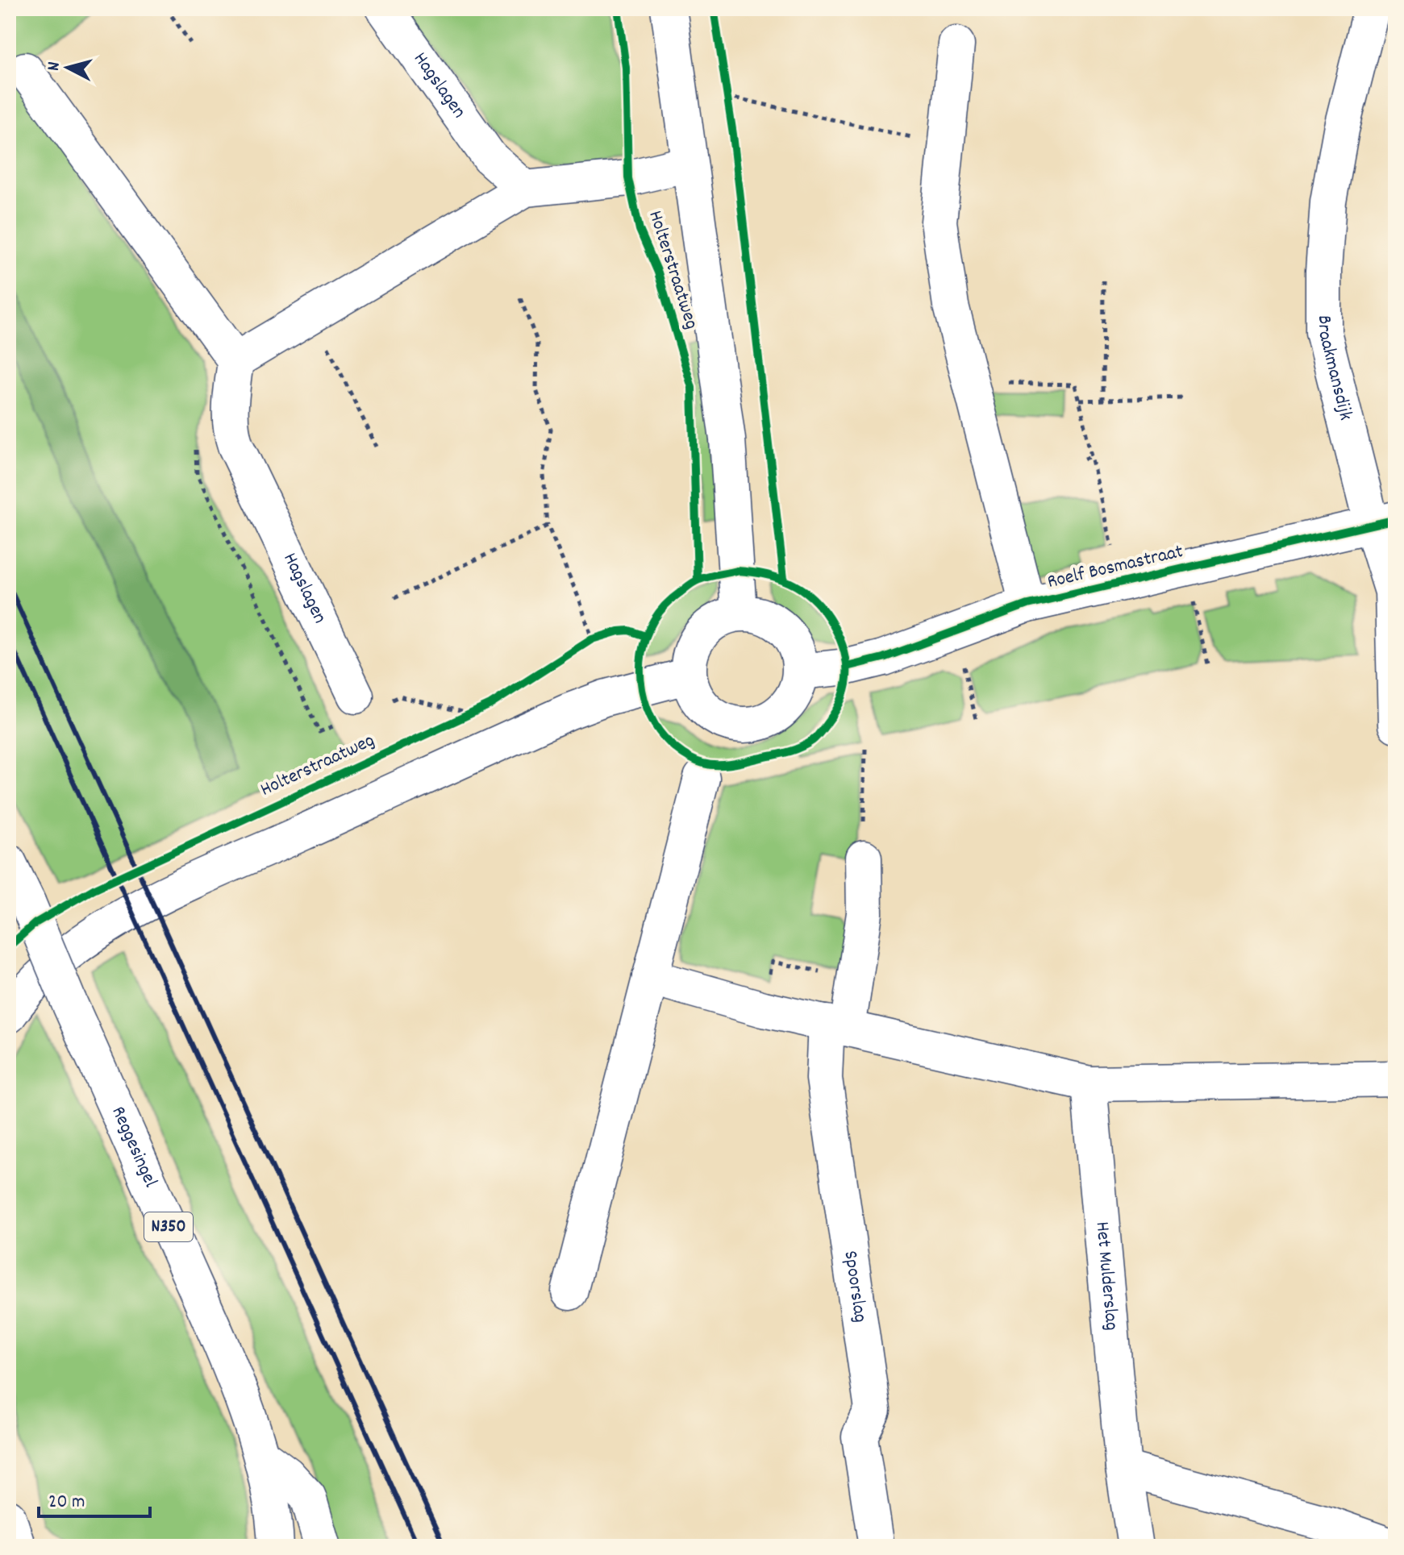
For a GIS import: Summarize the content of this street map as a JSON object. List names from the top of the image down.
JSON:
{
  "streets": {
    "street": [
      "Hagslagen",
      "Holterstraatweg",
      "Braakmansdijk",
      "Roelf Bosmastraat",
      "Reggesingel",
      "N350",
      "Het Mulderslag",
      "Spoorslag"
    ]
  },
  "crossings": [
    ["Holterstraatweg", "Roelf Bosmastraat"],
    ["Braakmansdijk", "Roelf Bosmastraat"]
  ],
  "scale_bar": "20 m",
  "north": "left"
}
